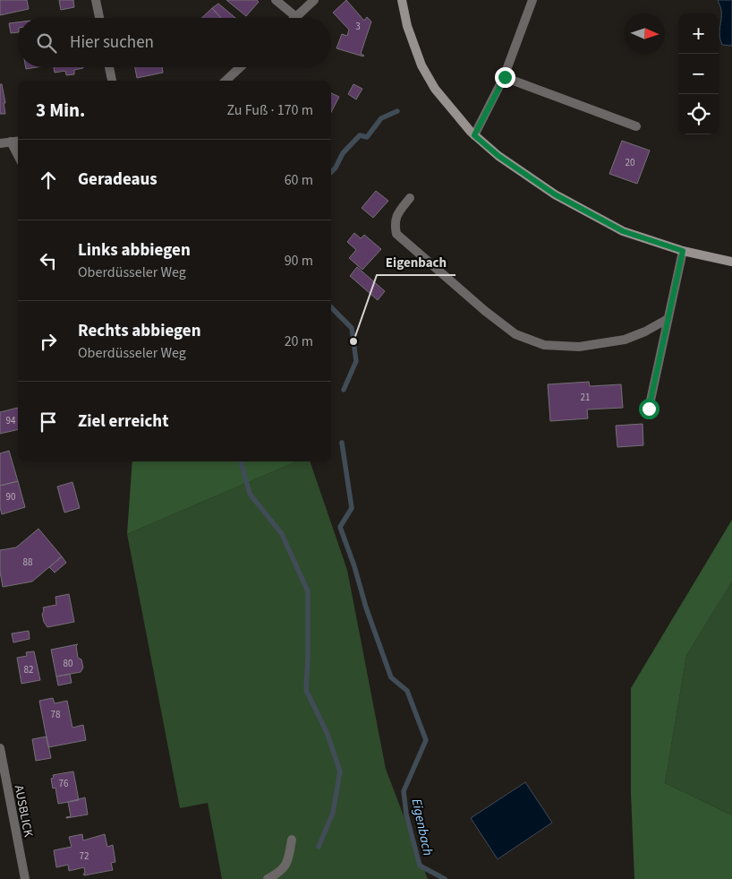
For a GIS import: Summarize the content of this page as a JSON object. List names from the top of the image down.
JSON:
{
  "streets": {
    "street": ["AUSBLICK"]
  },
  "water": ["Eigenbach"],
  "places": ["Eigenbach"],
  "house_numbers": [
    "3",
    "20",
    "21",
    "94",
    "90",
    "88",
    "80",
    "82",
    "78",
    "76",
    "72"
  ],
  "north": "right",
  "page": {
    "map_buttons": ["+", "−"],
    "search": "Hier suchen",
    "heading": ["3 Min.", "Zu Fuß · 170 m"],
    "list": [
      ["Geradeaus", "60 m"],
      ["Links abbiegen", "Oberdüsseler Weg", "90 m"],
      ["Rechts abbiegen", "Oberdüsseler Weg", "20 m"],
      "Ziel erreicht"
    ]
  }
}
